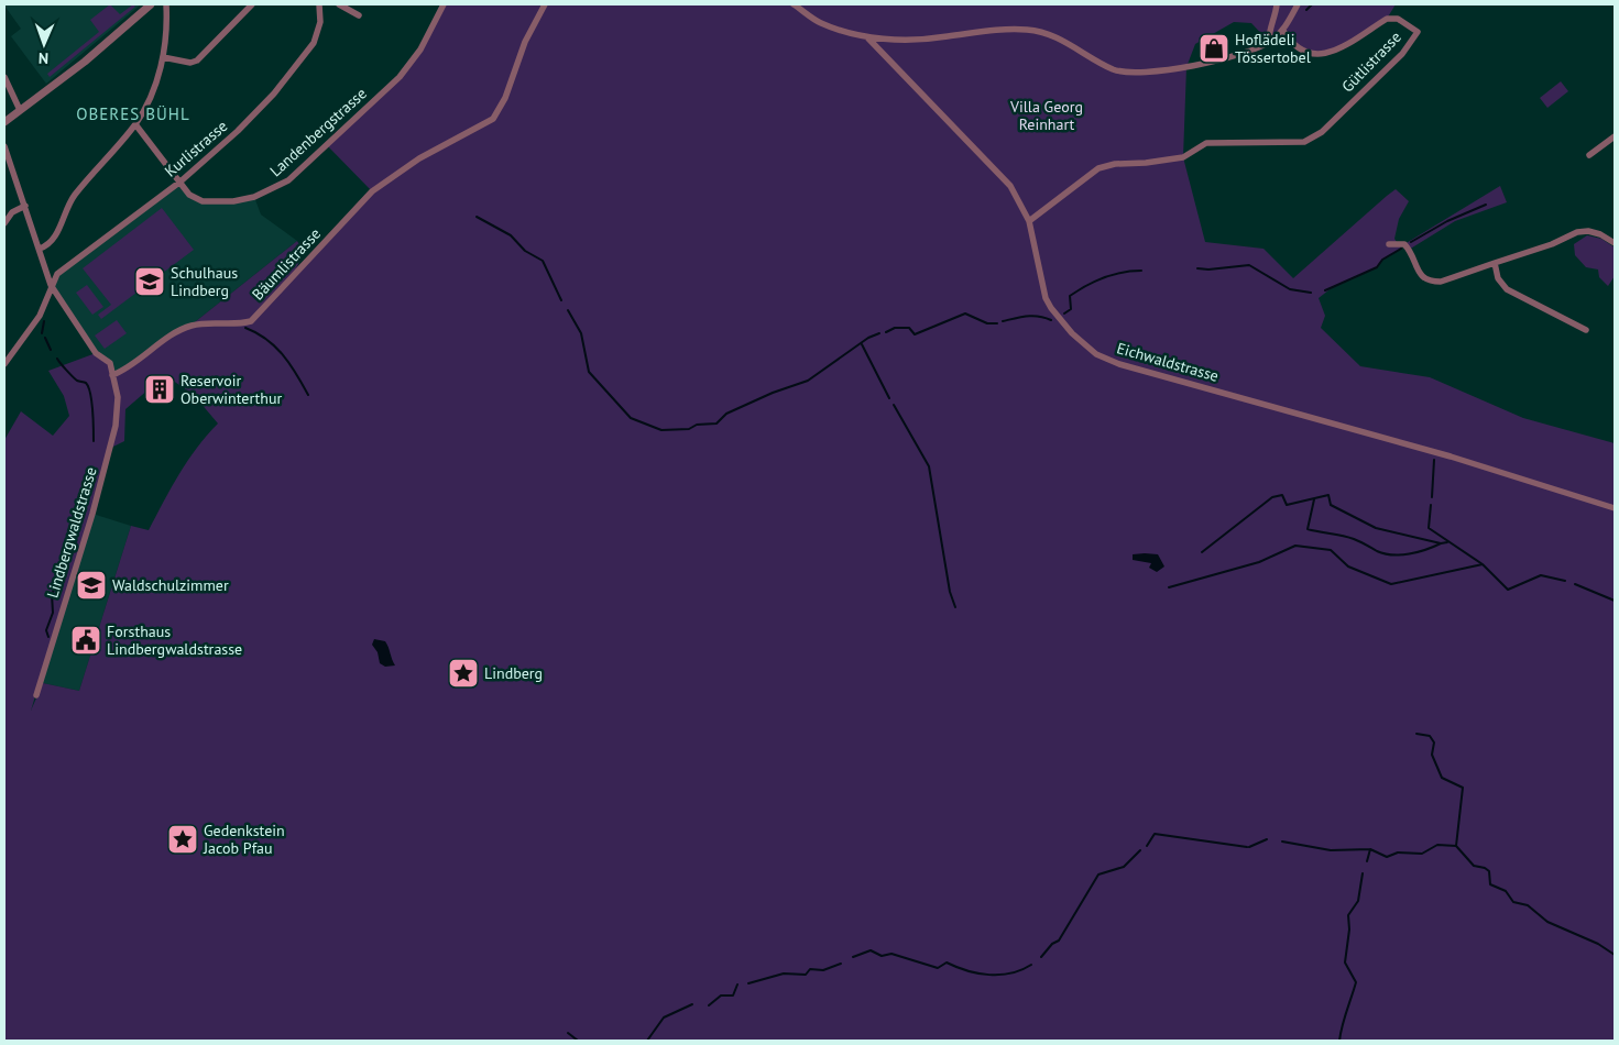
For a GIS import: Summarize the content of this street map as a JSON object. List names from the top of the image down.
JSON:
{
  "streets": {
    "street": [
      "Gütlistrasse",
      "Landenbergstrasse",
      "Kurlistrasse",
      "Bäumlistrasse",
      "Eichwaldstrasse",
      "Lindbergwaldstrasse"
    ]
  },
  "crossings": [
    ["Gütlistrasse", "Eichwaldstrasse"],
    ["Landenbergstrasse", "Kurlistrasse"],
    ["Bäumlistrasse", "Lindbergwaldstrasse"]
  ],
  "districts": ["OBERES BÜHL"],
  "parks": ["Villa Georg Reinhart"],
  "places": {
    "shop": ["Hoflädeli Tössertobel"],
    "school or university": ["Schulhaus Lindberg", "Waldschulzimmer"],
    "building": ["Reservoir Oberwinterthur"],
    "public building": ["Forsthaus Lindbergwaldstrasse"],
    "place": ["Lindberg", "Gedenkstein Jacob Pfau"]
  },
  "north": "bottom"
}
